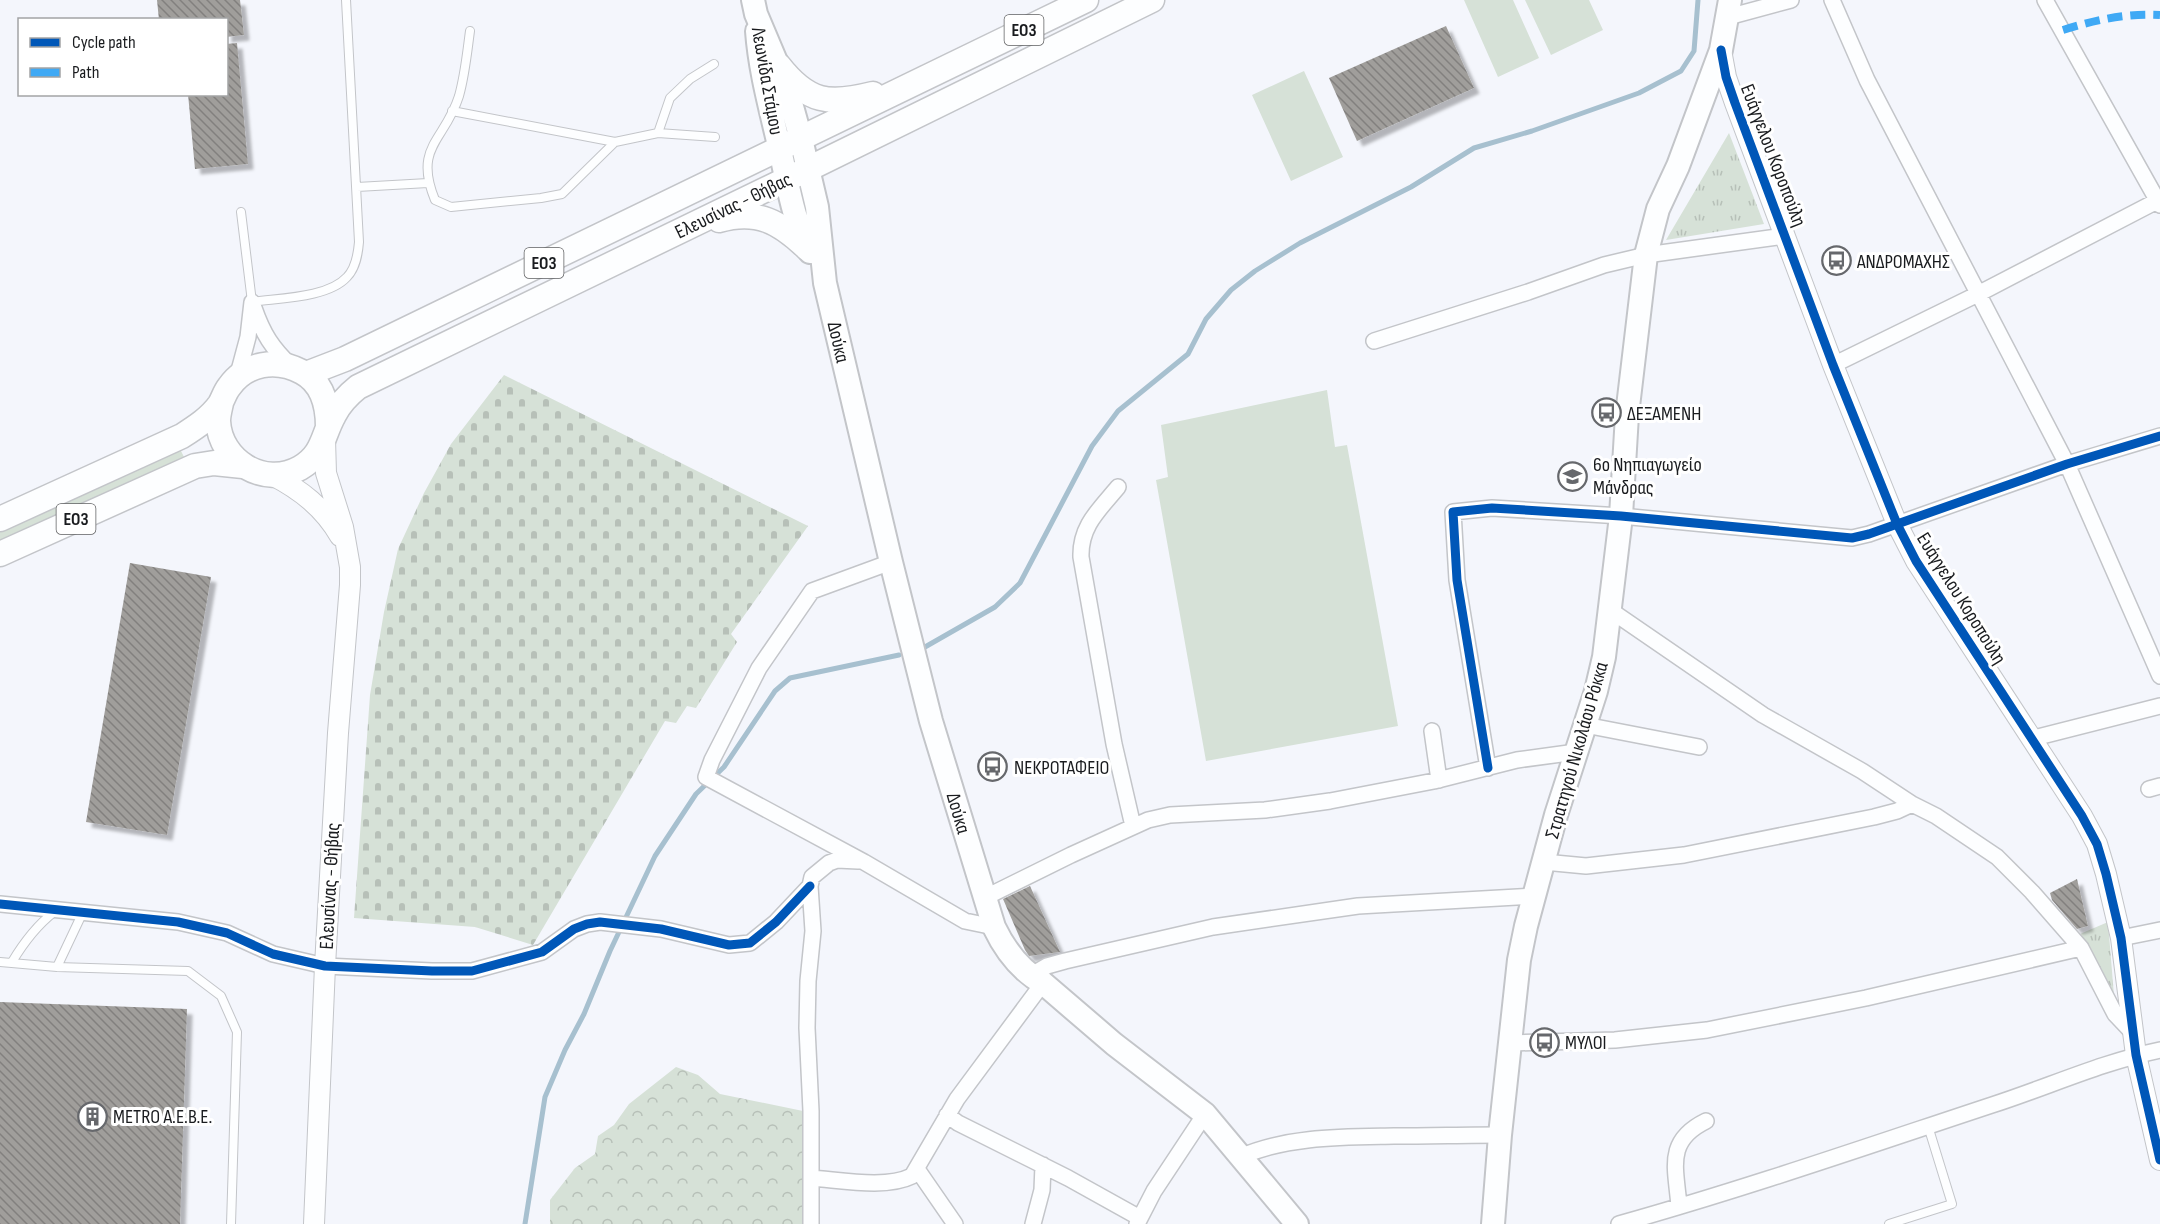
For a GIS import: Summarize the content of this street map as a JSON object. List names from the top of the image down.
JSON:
{
  "streets": {
    "main road": [
      "ΕΟ3",
      "Λεωνίδα Στάμου",
      "Ελευσίνας - Θήβας",
      "Δούκα",
      "Στρατηγού Νικολάου Ρόκκα"
    ],
    "street": ["Ευάγγελου Κοροπούλη"]
  },
  "crossings": [
    ["ΕΟ3", "Λεωνίδα Στάμου"],
    ["ΕΟ3", "Ελευσίνας - Θήβας"],
    ["ΕΟ3", "Δούκα"],
    ["Λεωνίδα Στάμου", "Ελευσίνας - Θήβας"],
    ["Λεωνίδα Στάμου", "Δούκα"],
    ["Ευάγγελου Κοροπούλη", "Στρατηγού Νικολάου Ρόκκα"],
    ["Ελευσίνας - Θήβας", "Δούκα"]
  ],
  "places": {
    "bus stop": [
      "ΑΝΔΡΟΜΑΧΗΣ",
      "ΔΕΞΑΜΕΝΗ",
      "ΝΕΚΡΟΤΑΦΕΙΟ",
      "ΜΥΛΟΙ"
    ],
    "school or university": ["6ο Νηπιαγωγείο Μάνδρας"],
    "building": ["METRO Α.Ε.Β.Ε."]
  },
  "legend": ["Cycle path", "Path"]
}
